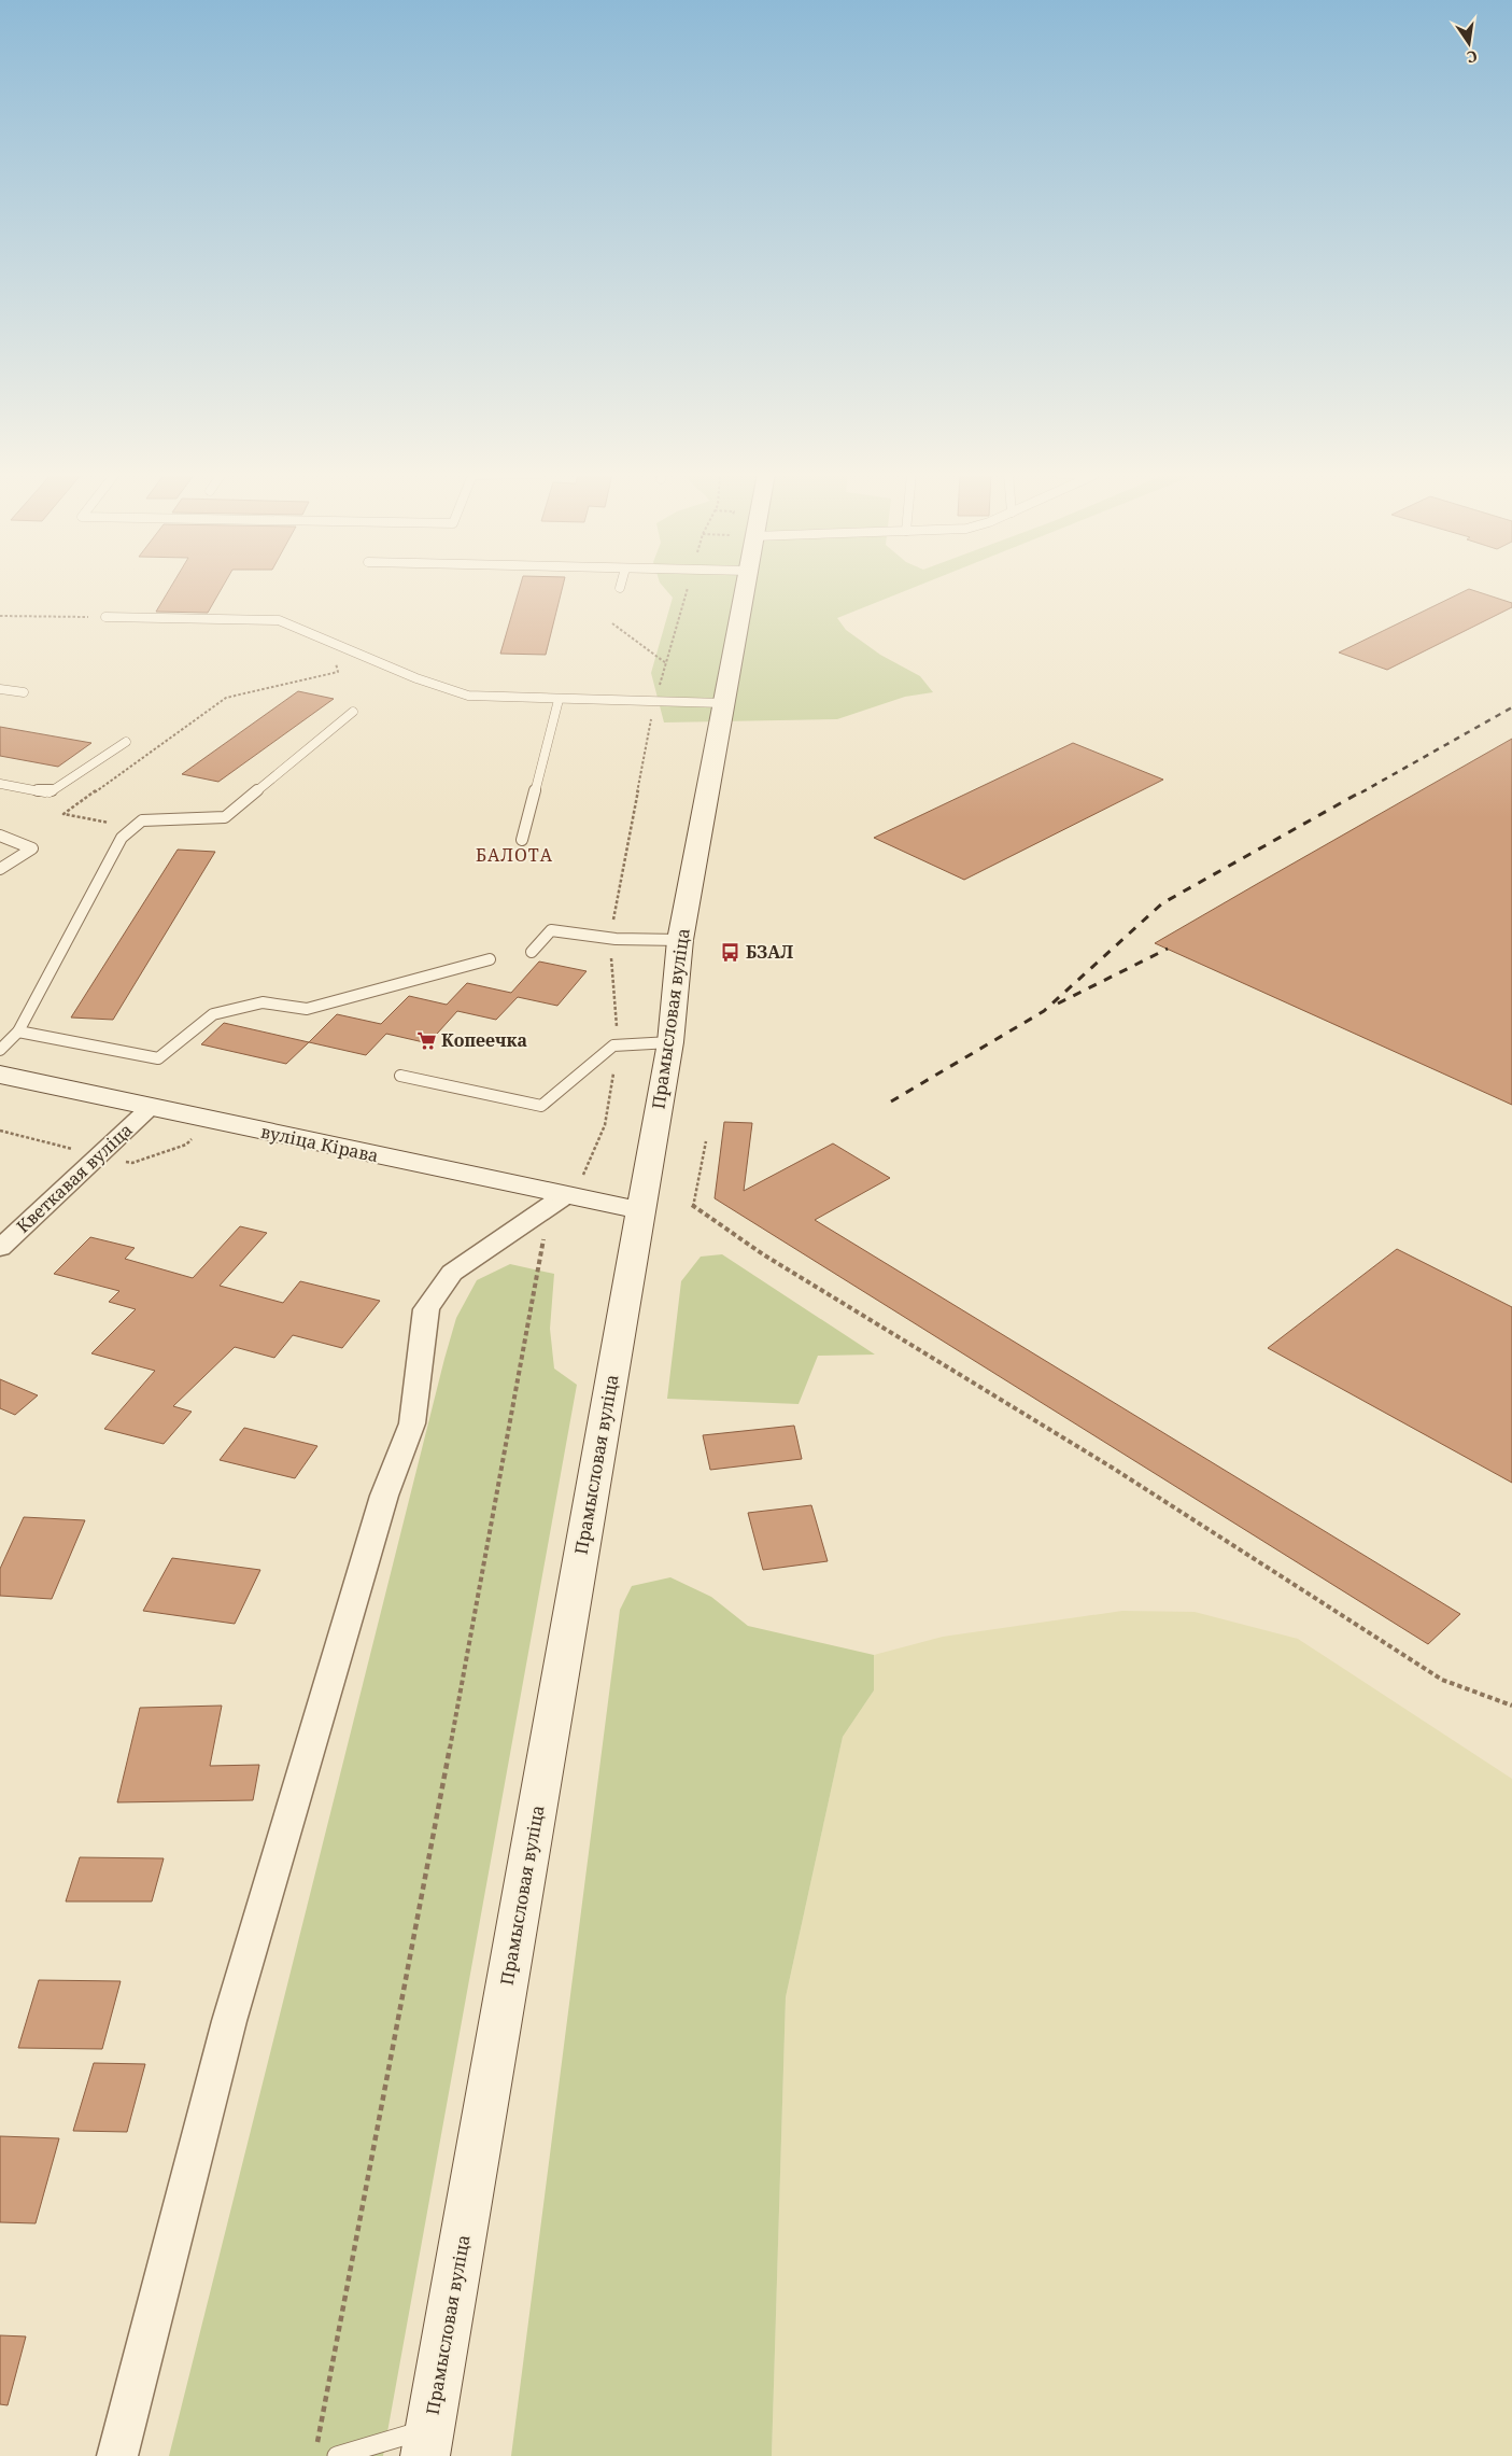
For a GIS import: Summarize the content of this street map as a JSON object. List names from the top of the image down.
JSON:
{
  "streets": {
    "main road": ["Прамысловая вуліца", "вуліца Кірава"],
    "street": ["Кветкавая вуліца"]
  },
  "crossings": [
    ["Прамысловая вуліца", "вуліца Кірава"],
    ["вуліца Кірава", "Кветкавая вуліца"]
  ],
  "districts": ["БАЛОТА"],
  "places": {
    "bus stop": ["БЗАЛ"],
    "supermarket": ["Копеечка"]
  },
  "north": "bottom"
}
